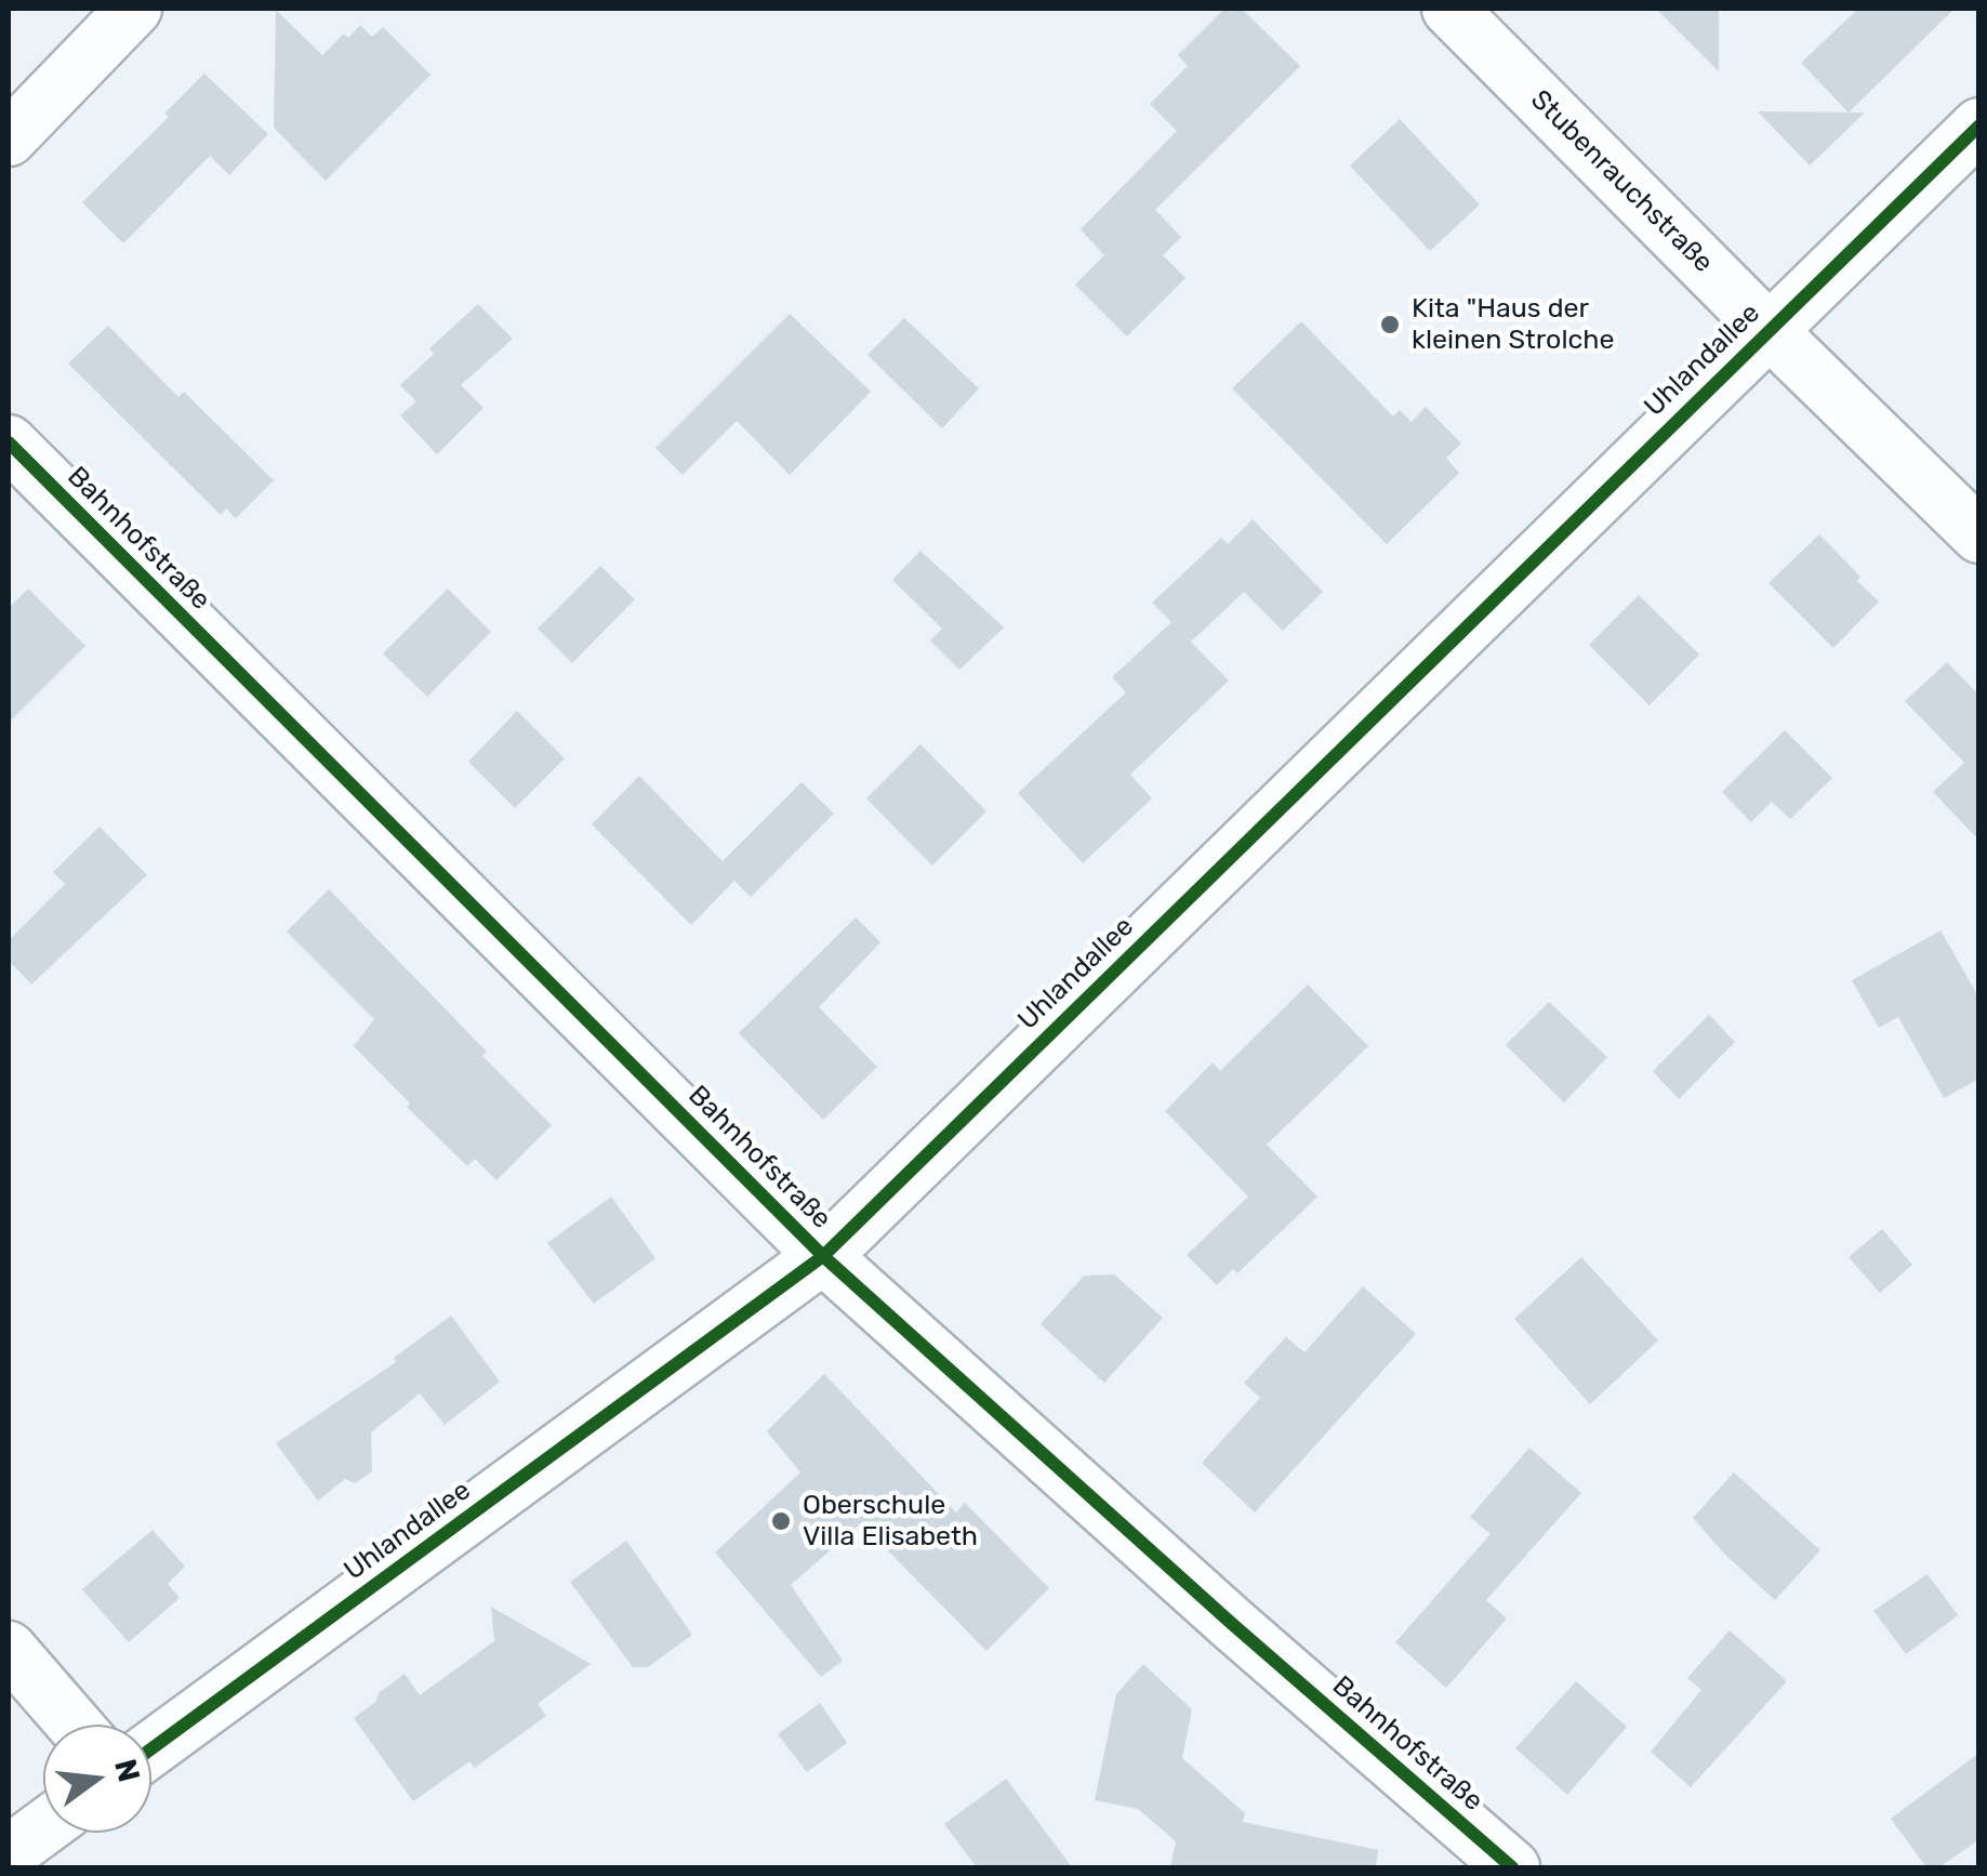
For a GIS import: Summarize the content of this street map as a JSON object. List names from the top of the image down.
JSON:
{
  "streets": {
    "street": ["Stubenrauchstraße", "Uhlandallee", "Bahnhofstraße"]
  },
  "crossings": [
    ["Stubenrauchstraße", "Uhlandallee"],
    ["Uhlandallee", "Bahnhofstraße"]
  ],
  "places": ["Kita \"Haus der kleinen Strolche", "Oberschule Villa Elisabeth"],
  "north": "right"
}
